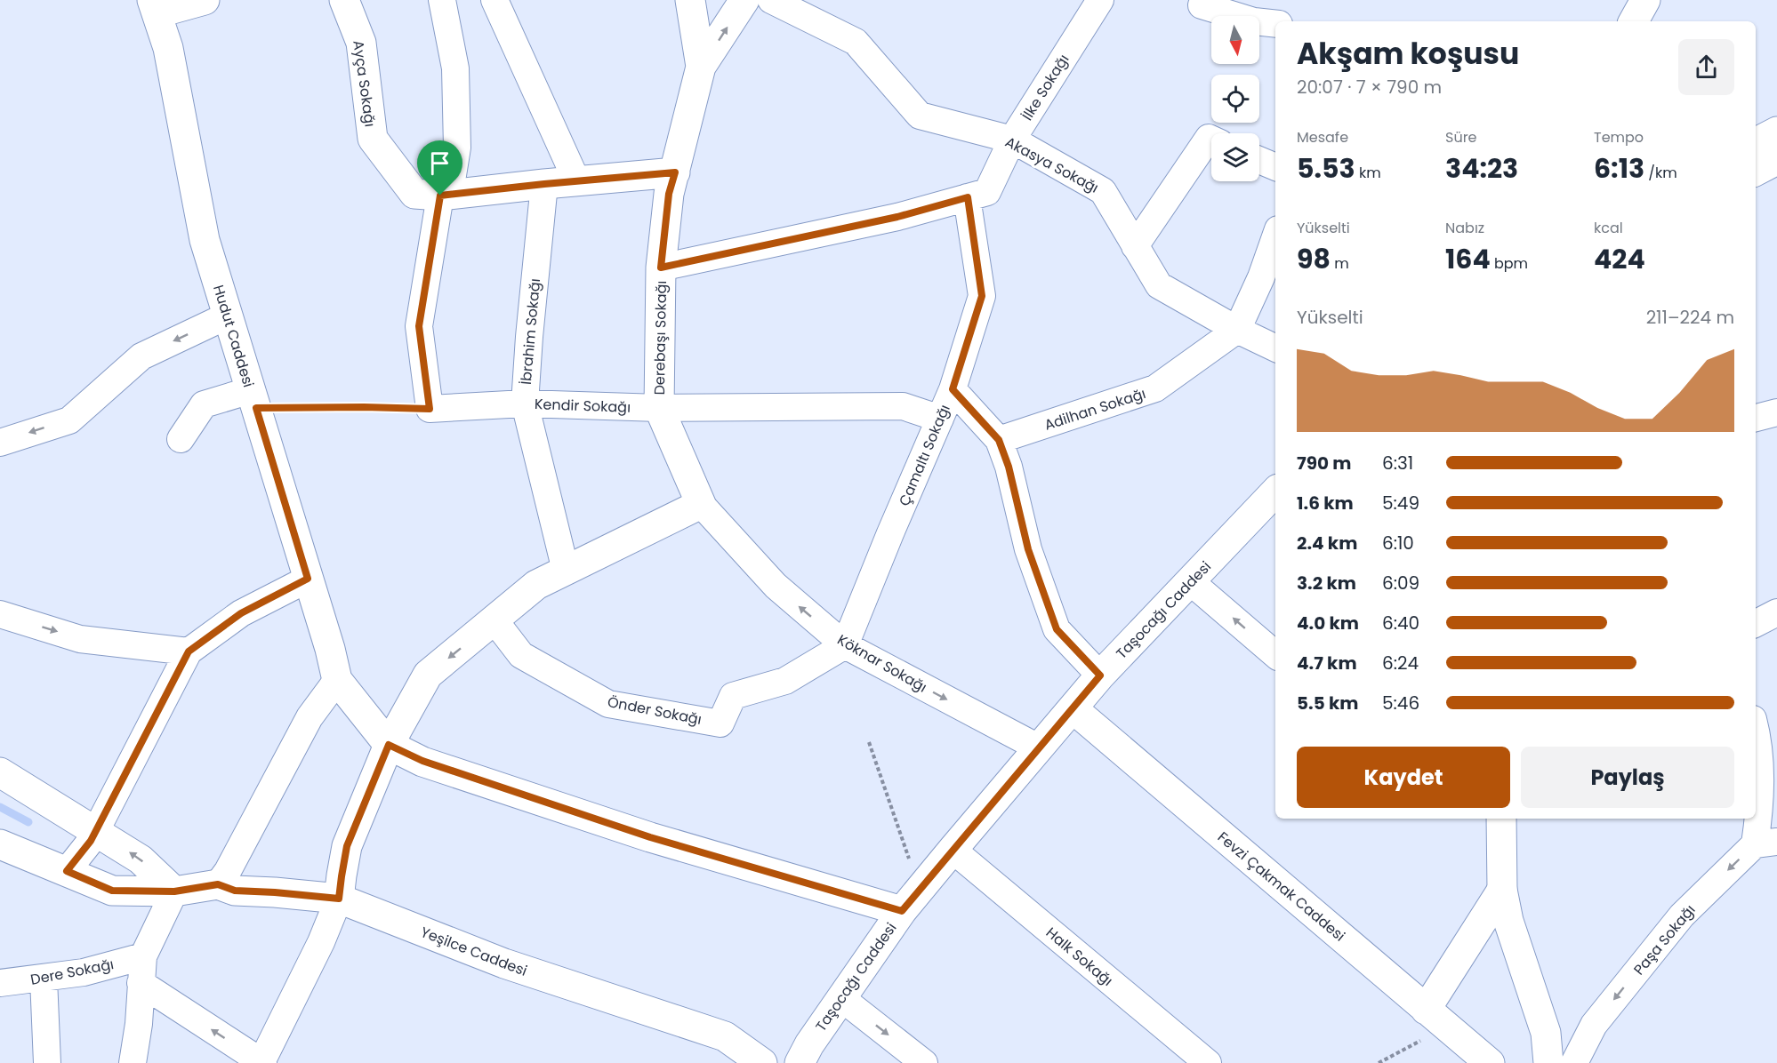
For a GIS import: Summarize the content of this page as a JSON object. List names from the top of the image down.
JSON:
{
  "streets": {
    "street": [
      "Ayça Sokağı",
      "İlke Sokağı",
      "Akasya Sokağı",
      "İbrahim Sokağı",
      "Hudut Caddesi",
      "Derebaşı Sokağı",
      "Kendir Sokağı",
      "Adilhan Sokağı",
      "Çamaltı Sokağı",
      "Taşocağı Caddesi",
      "Köknar Sokağı",
      "Önder Sokağı",
      "Fevzi Çakmak Caddesi",
      "Paşa Sokağı",
      "Yeşilce Caddesi",
      "Halk Sokağı",
      "Dere Sokağı"
    ]
  },
  "crossings": [
    ["Ayça Sokağı", "İbrahim Sokağı"],
    ["Ayça Sokağı", "Derebaşı Sokağı"],
    ["İlke Sokağı", "Akasya Sokağı"],
    ["İlke Sokağı", "Derebaşı Sokağı"],
    ["İlke Sokağı", "Çamaltı Sokağı"],
    ["Akasya Sokağı", "Adilhan Sokağı"],
    ["İbrahim Sokağı", "Kendir Sokağı"],
    ["Derebaşı Sokağı", "Kendir Sokağı"],
    ["Derebaşı Sokağı", "Köknar Sokağı"],
    ["Kendir Sokağı", "Çamaltı Sokağı"],
    ["Çamaltı Sokağı", "Köknar Sokağı"],
    ["Çamaltı Sokağı", "Önder Sokağı"],
    ["Taşocağı Caddesi", "Köknar Sokağı"],
    ["Taşocağı Caddesi", "Fevzi Çakmak Caddesi"],
    ["Taşocağı Caddesi", "Halk Sokağı"],
    ["Köknar Sokağı", "Önder Sokağı"]
  ],
  "north": "bottom",
  "page": {
    "heading": ["Akşam koşusu", "20:07 · 7 × 790 m"],
    "stats": [
      ["Mesafe", "5.53 km"],
      ["Süre", "34:23"],
      ["Tempo", "6:13 /km"],
      ["Yükselti", "98 m"],
      ["Nabız", "164 bpm"],
      ["kcal", "424"]
    ],
    "chart": ["Yükselti", "211–224 m"],
    "list": [
      {
        "name": "790 m",
        "note": "6:31"
      },
      {
        "name": "1.6 km",
        "note": "5:49"
      },
      {
        "name": "2.4 km",
        "note": "6:10"
      },
      {
        "name": "3.2 km",
        "note": "6:09"
      },
      {
        "name": "4.0 km",
        "note": "6:40"
      },
      {
        "name": "4.7 km",
        "note": "6:24"
      },
      {
        "name": "5.5 km",
        "note": "5:46"
      }
    ],
    "buttons": ["Kaydet", "Paylaş"]
  }
}
